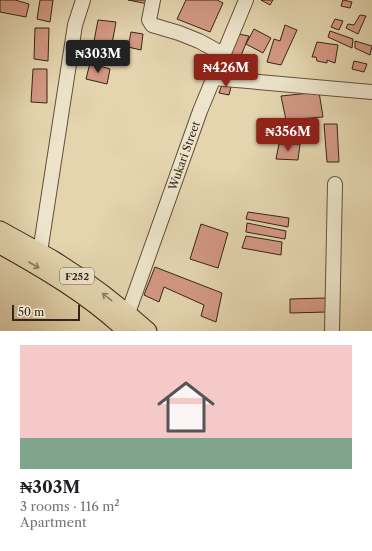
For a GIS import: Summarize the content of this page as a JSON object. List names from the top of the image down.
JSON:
{
  "streets": {
    "main road": ["F252"],
    "street": ["Wukari Street"]
  },
  "crossings": [
    ["Wukari Street", "F252"]
  ],
  "scale_bar": "50 m",
  "page": {
    "price": ["₦303M", "₦426M", "₦356M"],
    "scale": "50 m",
    "list": [
      {
        "name": "₦303M",
        "note": "3 rooms · 116 m² · Apartment"
      }
    ]
  }
}
